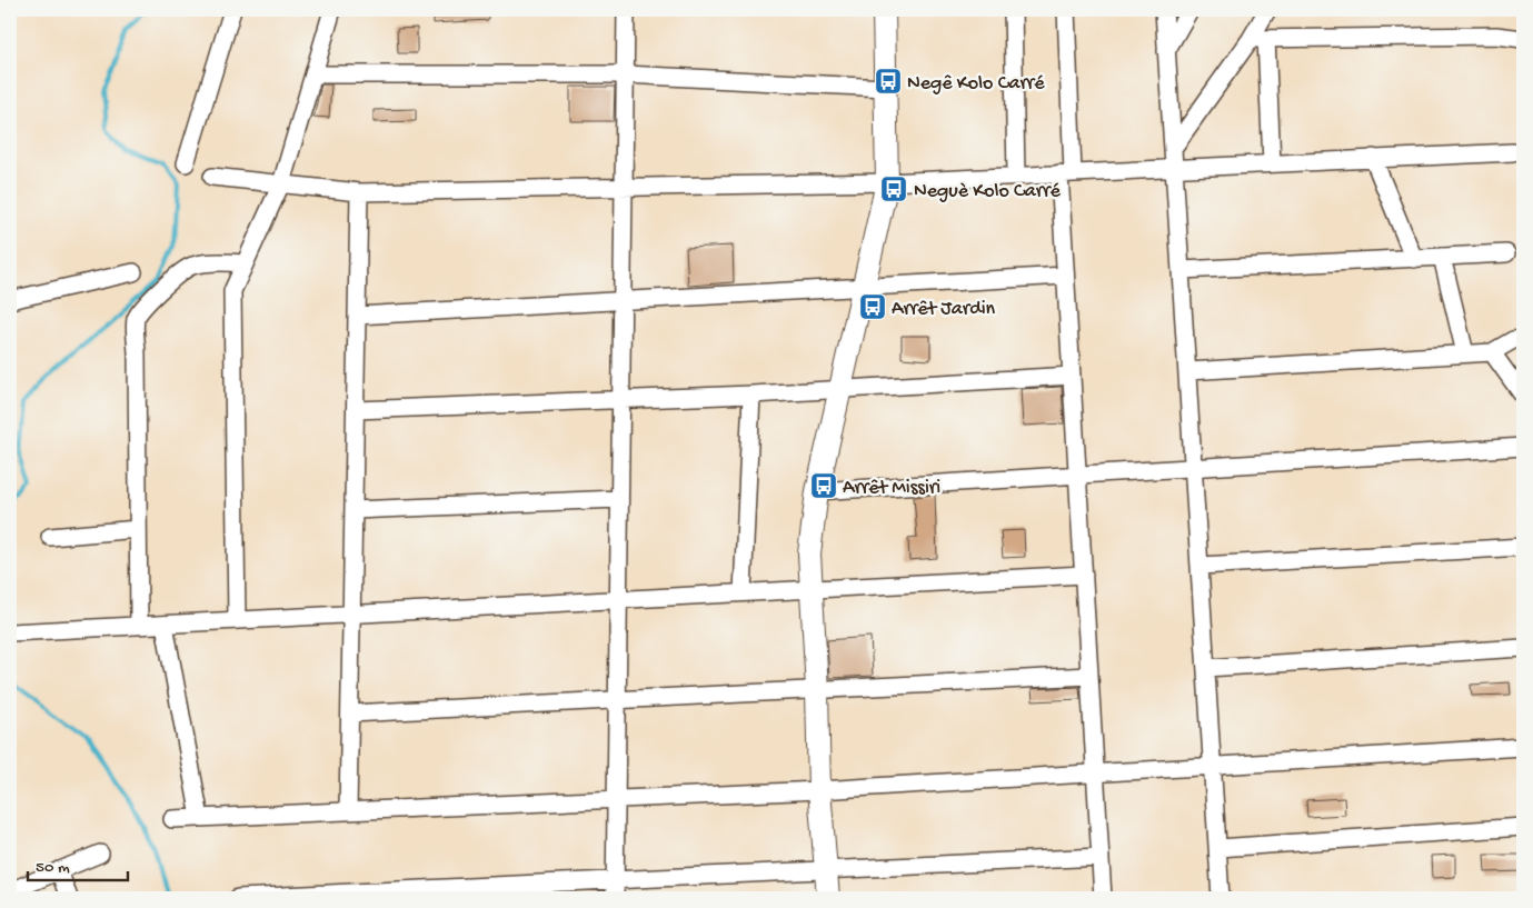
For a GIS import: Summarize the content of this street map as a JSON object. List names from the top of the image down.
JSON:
{
  "places": {
    "bus stop": [
      "Negê Kolo Carré",
      "Neguè Kolo Carré",
      "Arrêt Jardin",
      "Arrêt Missiri"
    ]
  },
  "scale_bar": "50 m"
}
